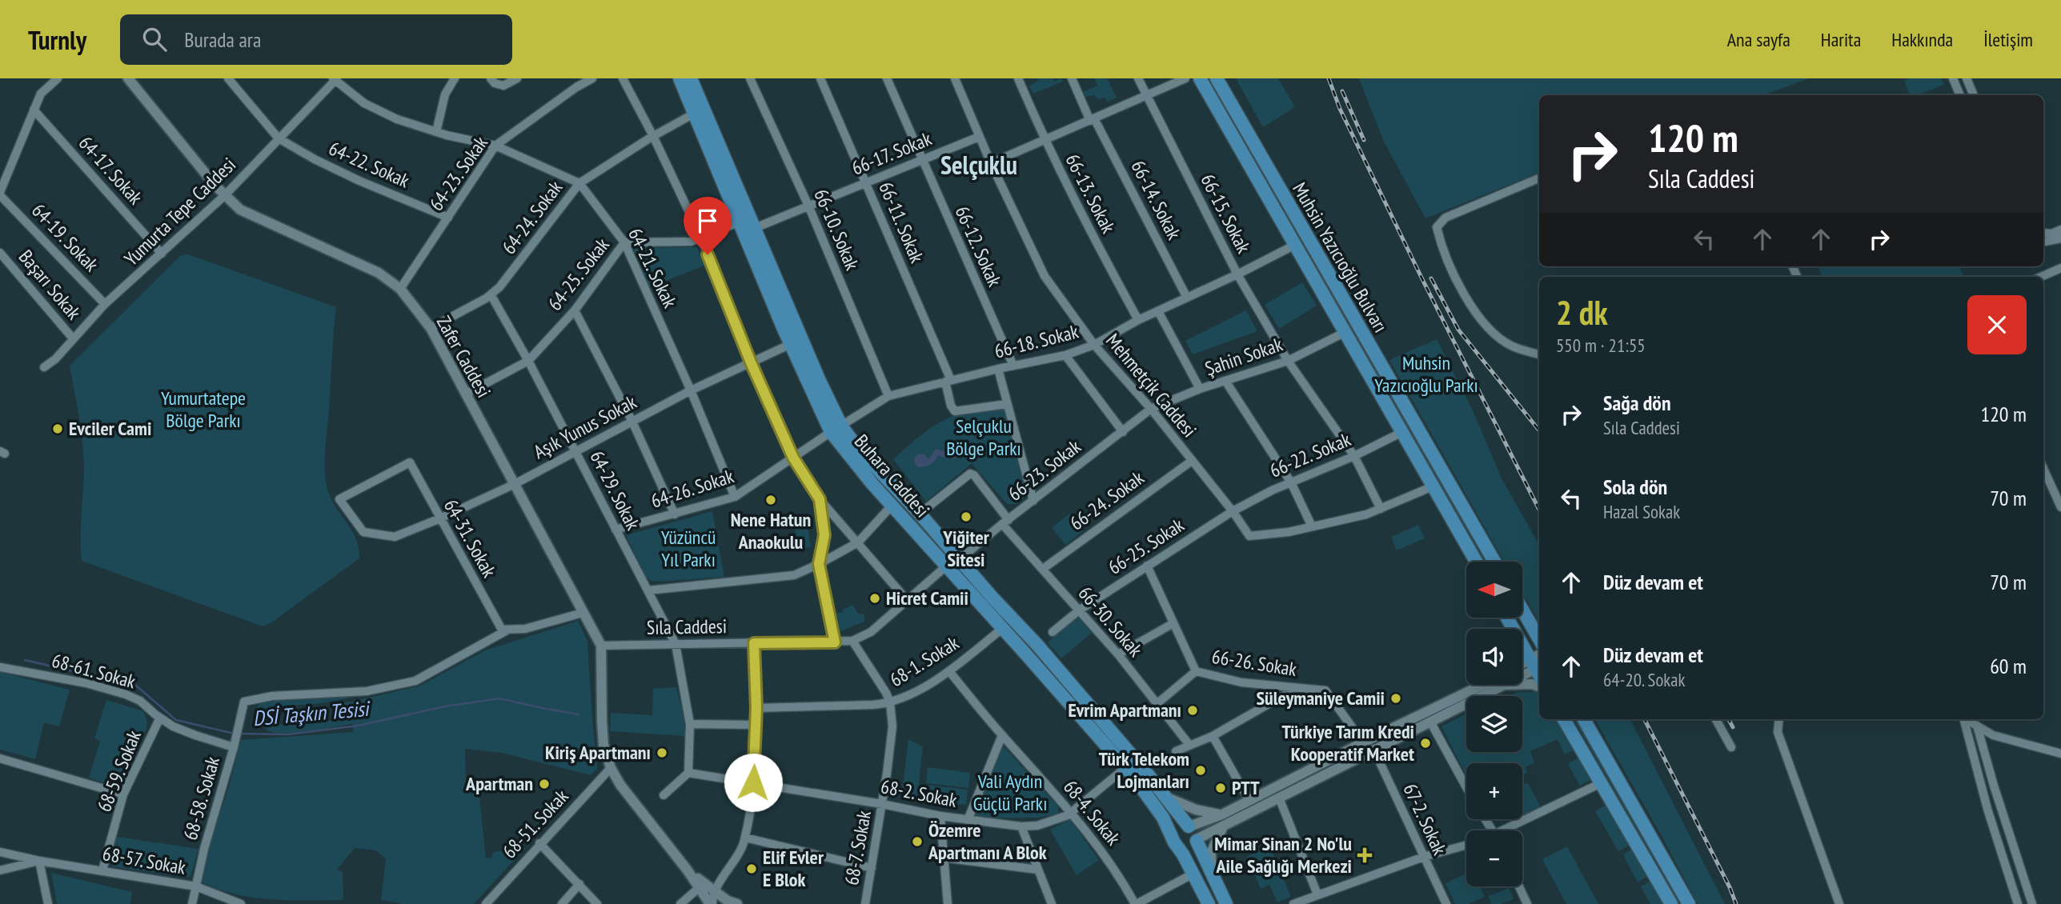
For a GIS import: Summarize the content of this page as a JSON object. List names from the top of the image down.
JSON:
{
  "streets": {
    "main road": ["Muhsin Yazıcıoğlu Bulvarı", "Buhara Caddesi"],
    "street": [
      "66-17. Sokak",
      "64-22. Sokak",
      "64-17. Sokak",
      "64-23. Sokak",
      "66-13. Sokak",
      "66-14. Sokak",
      "Yumurta Tepe Caddesi",
      "66-15. Sokak",
      "64-24. Sokak",
      "66-11. Sokak",
      "66-10. Sokak",
      "64-19. Sokak",
      "66-12. Sokak",
      "64-21. Sokak",
      "64-25. Sokak",
      "Başarı Sokak",
      "66-18. Sokak",
      "Zafer Caddesi",
      "Şahin Sokak",
      "Mehmetçik Caddesi",
      "Aşık Yunus Sokak",
      "66-22. Sokak",
      "66-23. Sokak",
      "64-26. Sokak",
      "64-29. Sokak",
      "66-24. Sokak",
      "64-31. Sokak",
      "66-25. Sokak",
      "66-30. Sokak",
      "Sıla Caddesi",
      "68-1. Sokak",
      "66-26. Sokak",
      "68-61. Sokak",
      "68-59. Sokak",
      "68-2. Sokak",
      "68-58. Sokak",
      "68-4. Sokak",
      "67-2. Sokak",
      "68-51. Sokak",
      "68-7. Sokak",
      "68-57. Sokak"
    ]
  },
  "crossings": [
    ["66-17. Sokak", "66-11. Sokak"],
    ["66-17. Sokak", "66-10. Sokak"],
    ["66-17. Sokak", "66-12. Sokak"],
    ["66-17. Sokak", "Mehmetçik Caddesi"],
    ["66-17. Sokak", "Buhara Caddesi"],
    ["64-22. Sokak", "64-23. Sokak"],
    ["64-22. Sokak", "Yumurta Tepe Caddesi"],
    ["64-17. Sokak", "Yumurta Tepe Caddesi"],
    ["64-23. Sokak", "64-21. Sokak"],
    ["64-23. Sokak", "Zafer Caddesi"],
    ["66-13. Sokak", "66-18. Sokak"],
    ["66-14. Sokak", "66-18. Sokak"],
    ["Yumurta Tepe Caddesi", "64-19. Sokak"],
    ["Yumurta Tepe Caddesi", "64-21. Sokak"],
    ["Yumurta Tepe Caddesi", "Başarı Sokak"],
    ["Yumurta Tepe Caddesi", "Zafer Caddesi"],
    ["66-15. Sokak", "66-18. Sokak"],
    ["66-15. Sokak", "Şahin Sokak"],
    ["66-15. Sokak", "Mehmetçik Caddesi"],
    ["66-15. Sokak", "66-22. Sokak"],
    ["64-24. Sokak", "64-21. Sokak"],
    ["64-24. Sokak", "Zafer Caddesi"],
    ["64-24. Sokak", "Buhara Caddesi"],
    ["64-24. Sokak", "64-29. Sokak"],
    ["66-11. Sokak", "66-18. Sokak"],
    ["66-10. Sokak", "66-18. Sokak"],
    ["66-12. Sokak", "66-18. Sokak"],
    ["Muhsin Yazıcıoğlu Bulvarı", "66-18. Sokak"],
    ["Muhsin Yazıcıoğlu Bulvarı", "Şahin Sokak"],
    ["Muhsin Yazıcıoğlu Bulvarı", "Mehmetçik Caddesi"],
    ["Muhsin Yazıcıoğlu Bulvarı", "66-22. Sokak"],
    ["64-21. Sokak", "64-25. Sokak"],
    ["64-21. Sokak", "Aşık Yunus Sokak"],
    ["64-21. Sokak", "64-26. Sokak"],
    ["64-25. Sokak", "Zafer Caddesi"],
    ["64-25. Sokak", "Buhara Caddesi"],
    ["64-25. Sokak", "64-29. Sokak"],
    ["66-18. Sokak", "Mehmetçik Caddesi"],
    ["66-18. Sokak", "Buhara Caddesi"],
    ["66-18. Sokak", "64-26. Sokak"],
    ["Zafer Caddesi", "Aşık Yunus Sokak"],
    ["Zafer Caddesi", "Sıla Caddesi"],
    ["Zafer Caddesi", "68-51. Sokak"],
    ["Şahin Sokak", "Mehmetçik Caddesi"],
    ["Şahin Sokak", "66-23. Sokak"],
    ["Mehmetçik Caddesi", "66-22. Sokak"],
    ["Mehmetçik Caddesi", "66-23. Sokak"],
    ["Mehmetçik Caddesi", "66-24. Sokak"],
    ["Mehmetçik Caddesi", "66-25. Sokak"],
    ["Aşık Yunus Sokak", "Buhara Caddesi"],
    ["Aşık Yunus Sokak", "64-29. Sokak"],
    ["Aşık Yunus Sokak", "64-31. Sokak"],
    ["66-22. Sokak", "66-25. Sokak"],
    ["66-23. Sokak", "Buhara Caddesi"],
    ["66-23. Sokak", "66-30. Sokak"],
    ["Buhara Caddesi", "64-26. Sokak"],
    ["Buhara Caddesi", "66-30. Sokak"],
    ["Buhara Caddesi", "Sıla Caddesi"],
    ["Buhara Caddesi", "68-1. Sokak"],
    ["Buhara Caddesi", "68-2. Sokak"],
    ["64-26. Sokak", "64-29. Sokak"],
    ["64-29. Sokak", "Sıla Caddesi"],
    ["64-29. Sokak", "68-2. Sokak"],
    ["66-24. Sokak", "66-30. Sokak"],
    ["64-31. Sokak", "68-58. Sokak"],
    ["66-25. Sokak", "66-30. Sokak"],
    ["66-25. Sokak", "66-26. Sokak"],
    ["Sıla Caddesi", "68-7. Sokak"],
    ["68-1. Sokak", "68-4. Sokak"],
    ["68-1. Sokak", "68-7. Sokak"],
    ["68-61. Sokak", "68-59. Sokak"],
    ["68-61. Sokak", "68-58. Sokak"],
    ["68-59. Sokak", "68-57. Sokak"],
    ["68-2. Sokak", "68-4. Sokak"],
    ["68-2. Sokak", "68-7. Sokak"],
    ["68-58. Sokak", "68-57. Sokak"]
  ],
  "districts": ["Selçuklu"],
  "water": ["DSİ Taşkın Tesisi"],
  "parks": [
    "Muhsin Yazıcıoğlu Parkı",
    "Yumurtatepe Bölge Parkı",
    "Selçuklu Bölge Parkı",
    "Yüzüncü Yıl Parkı",
    "Vali Aydın Güçlü Parkı"
  ],
  "places": {
    "other": [
      "Evciler Cami",
      "Nene Hatun Anaokulu",
      "Yiğiter Sitesi",
      "Hicret Camii",
      "Süleymaniye Camii",
      "Evrim Apartmanı",
      "Türkiye Tarım Kredi Kooperatif Market",
      "Kiriş Apartmanı",
      "Türk Telekom Lojmanları",
      "Apartman",
      "PTT",
      "Özemre Apartmanı A Blok",
      "Elif Evler E Blok"
    ],
    "health": ["Mimar Sinan 2 No'lu Aile Sağlığı Merkezi"]
  },
  "north": "left",
  "page": {
    "header": "Turnly",
    "search": "Burada ara",
    "nav": [
      "Ana sayfa",
      "Harita",
      "Hakkında",
      "İletişim"
    ],
    "turn": ["120 m", "Sıla Caddesi"],
    "heading": ["2 dk", "550 m · 21:55"],
    "list": [
      {
        "name": "Sağa dön",
        "note": "Sıla Caddesi",
        "value": "120 m"
      },
      {
        "name": "Sola dön",
        "note": "Hazal Sokak",
        "value": "70 m"
      },
      {
        "name": "Düz devam et",
        "value": "70 m"
      },
      {
        "name": "Düz devam et",
        "note": "64-20. Sokak",
        "value": "60 m"
      }
    ],
    "map_buttons": ["+", "−"]
  }
}
